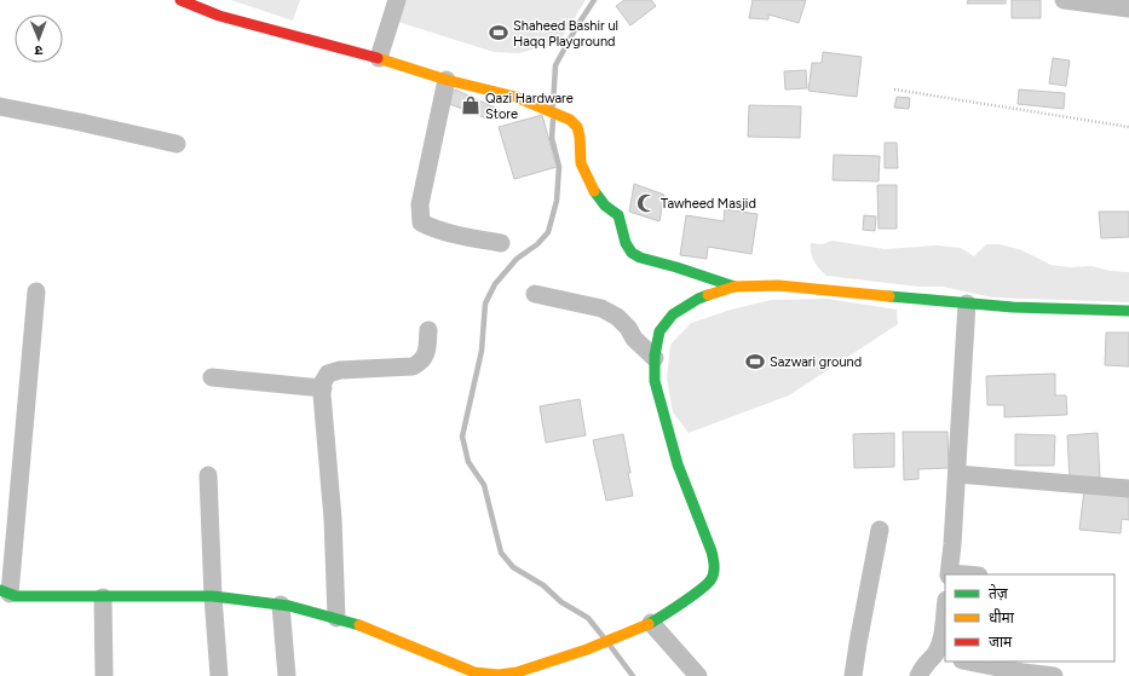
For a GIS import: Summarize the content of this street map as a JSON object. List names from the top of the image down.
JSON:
{
  "places": {
    "sports": ["Shaheed Bashir ul Haqq Playground", "Sazwari ground"],
    "shop": ["Qazi Hardware Store"],
    "mosque": ["Tawheed Masjid"]
  },
  "legend": ["तेज़", "धीमा", "जाम"],
  "north": "bottom"
}
